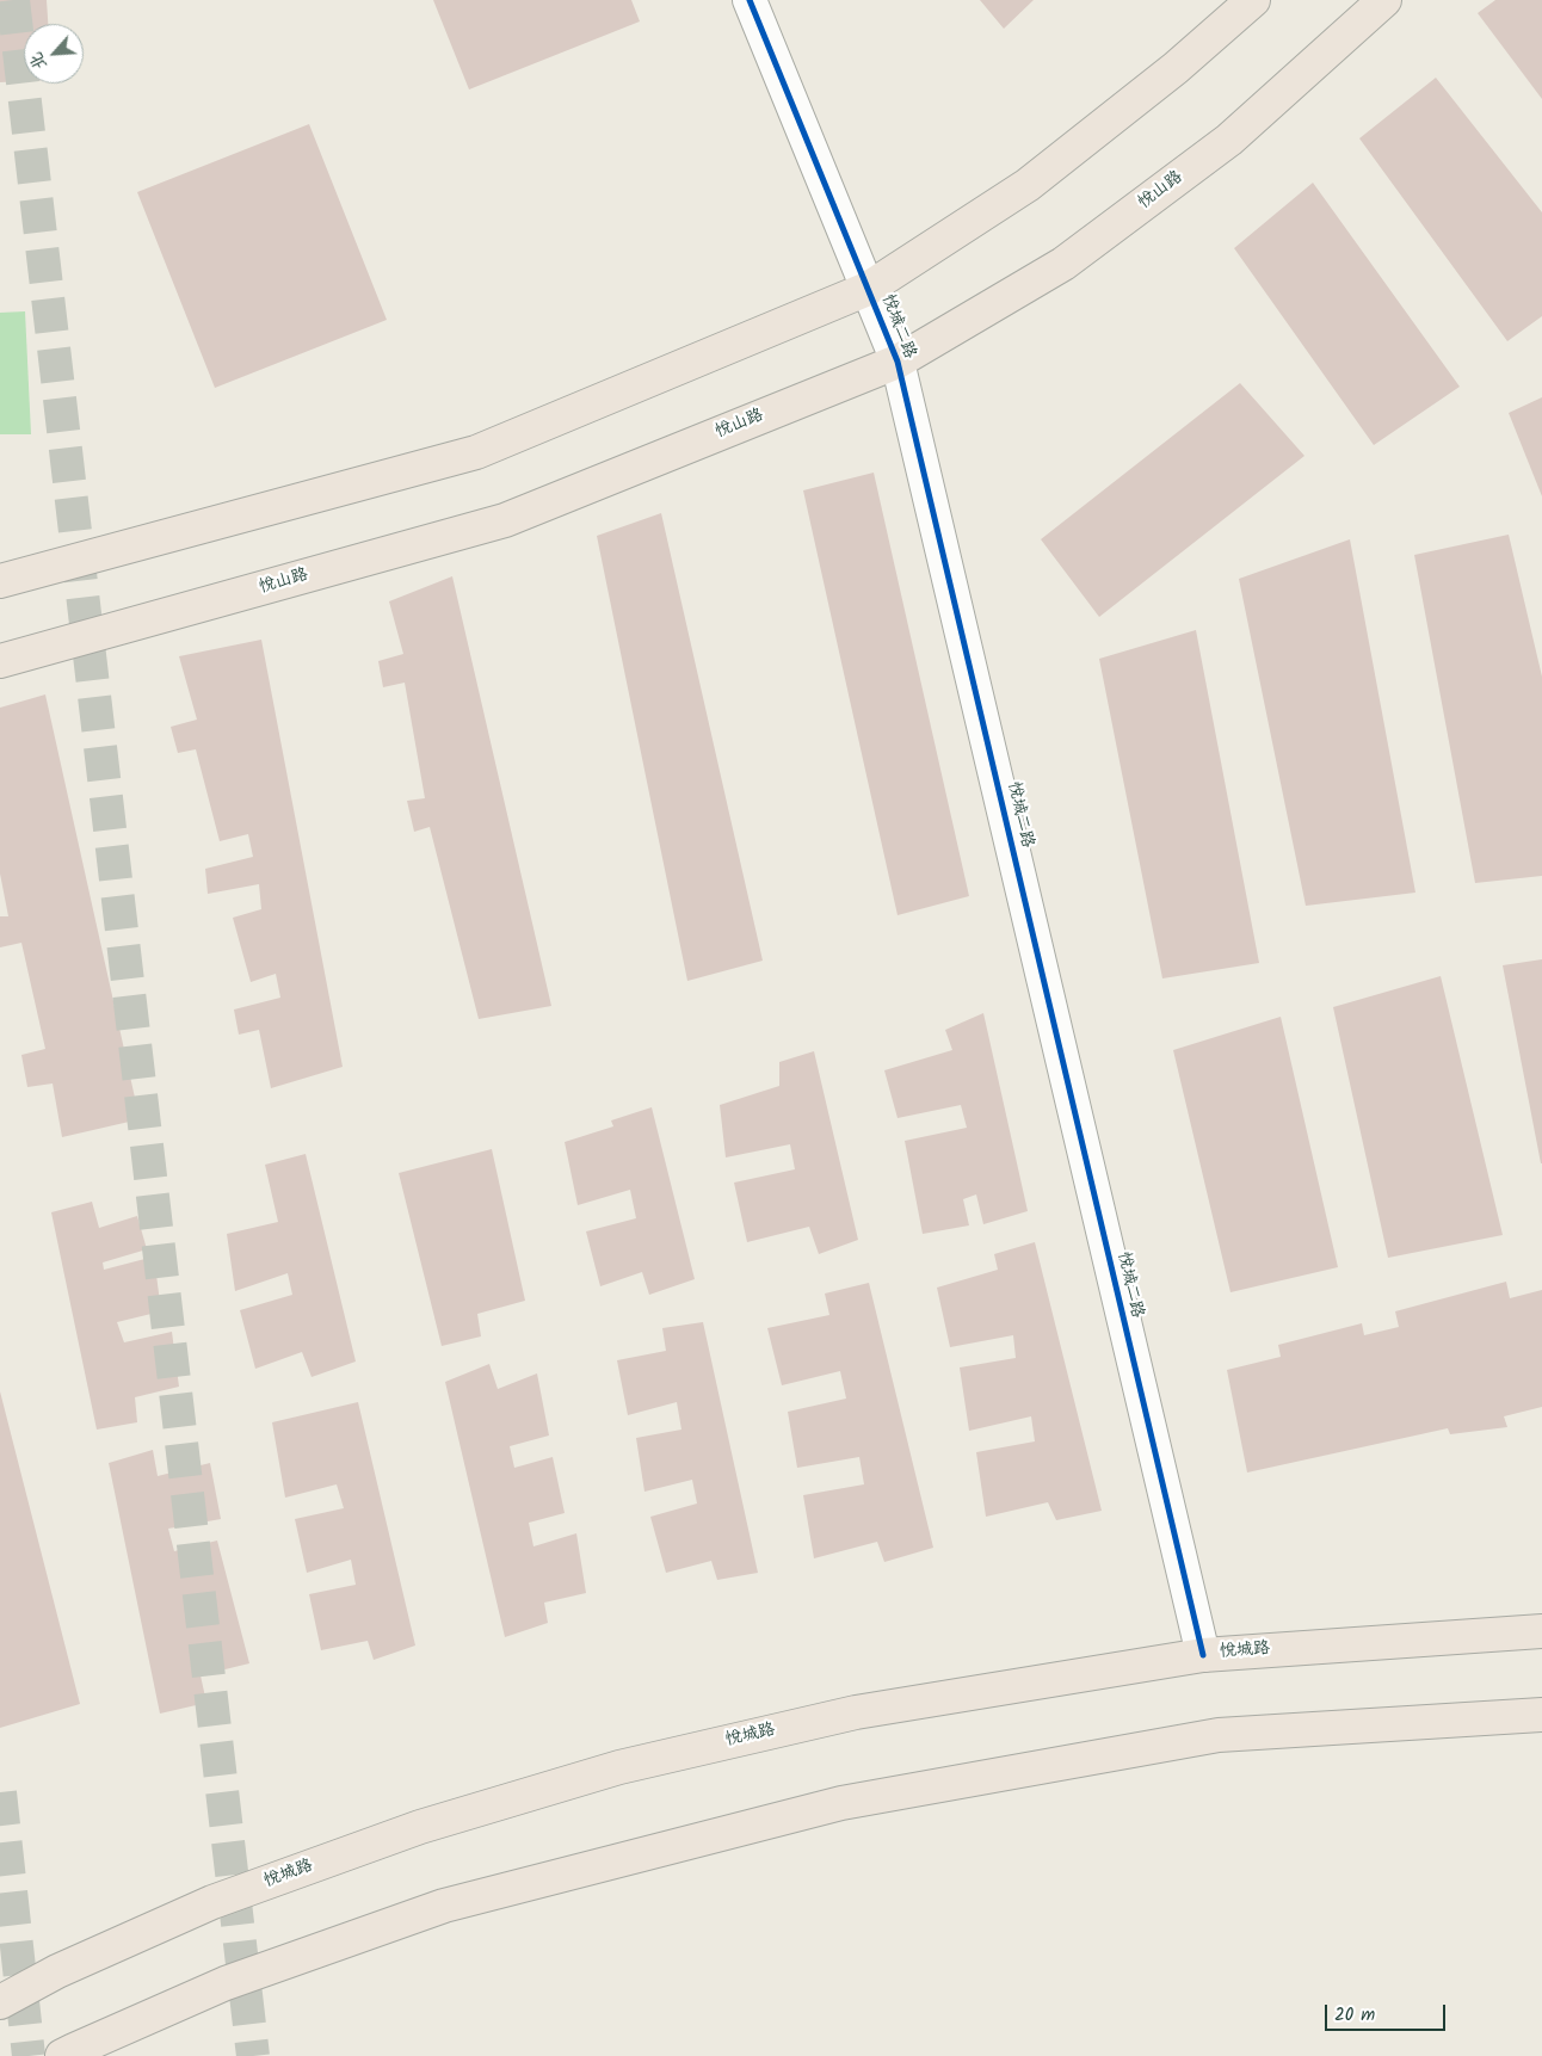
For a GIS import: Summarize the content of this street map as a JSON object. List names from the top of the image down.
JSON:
{
  "streets": {
    "main road": ["悦山路", "悦城路"],
    "street": ["悦城二路"]
  },
  "crossings": [
    ["悦山路", "悦城二路"],
    ["悦城二路", "悦城路"]
  ],
  "scale_bar": "20 m",
  "north": "bottom left"
}
